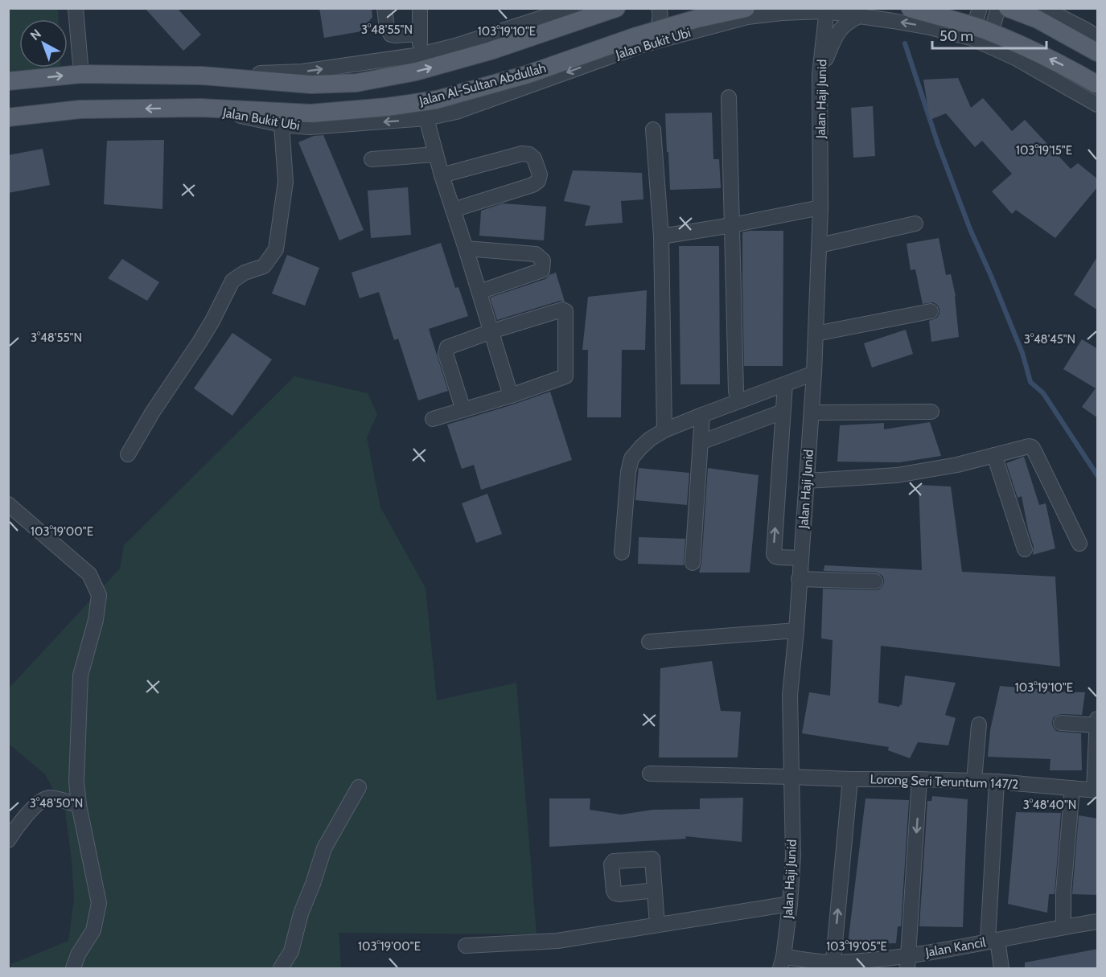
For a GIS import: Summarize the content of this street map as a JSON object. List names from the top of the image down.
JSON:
{
  "streets": {
    "main road": ["Jalan Al-Sultan Abdullah"],
    "street": [
      "Jalan Bukit Ubi",
      "Jalan Haji Junid",
      "Lorong Seri Teruntum 147/2",
      "Jalan Kancil"
    ]
  },
  "crossings": [
    ["Jalan Bukit Ubi", "Jalan Al-Sultan Abdullah"],
    ["Jalan Bukit Ubi", "Jalan Haji Junid"],
    ["Jalan Haji Junid", "Lorong Seri Teruntum 147/2"],
    ["Jalan Haji Junid", "Jalan Kancil"]
  ],
  "scale_bar": "50 m",
  "north": "top left",
  "coordinates": [
    "3°48'55\"N",
    "103°19'10\"E",
    "103°19'15\"E",
    "3°48'45\"N",
    "103°19'00\"E",
    "3°48'50\"N",
    "3°48'40\"N",
    "103°19'05\"E"
  ]
}
